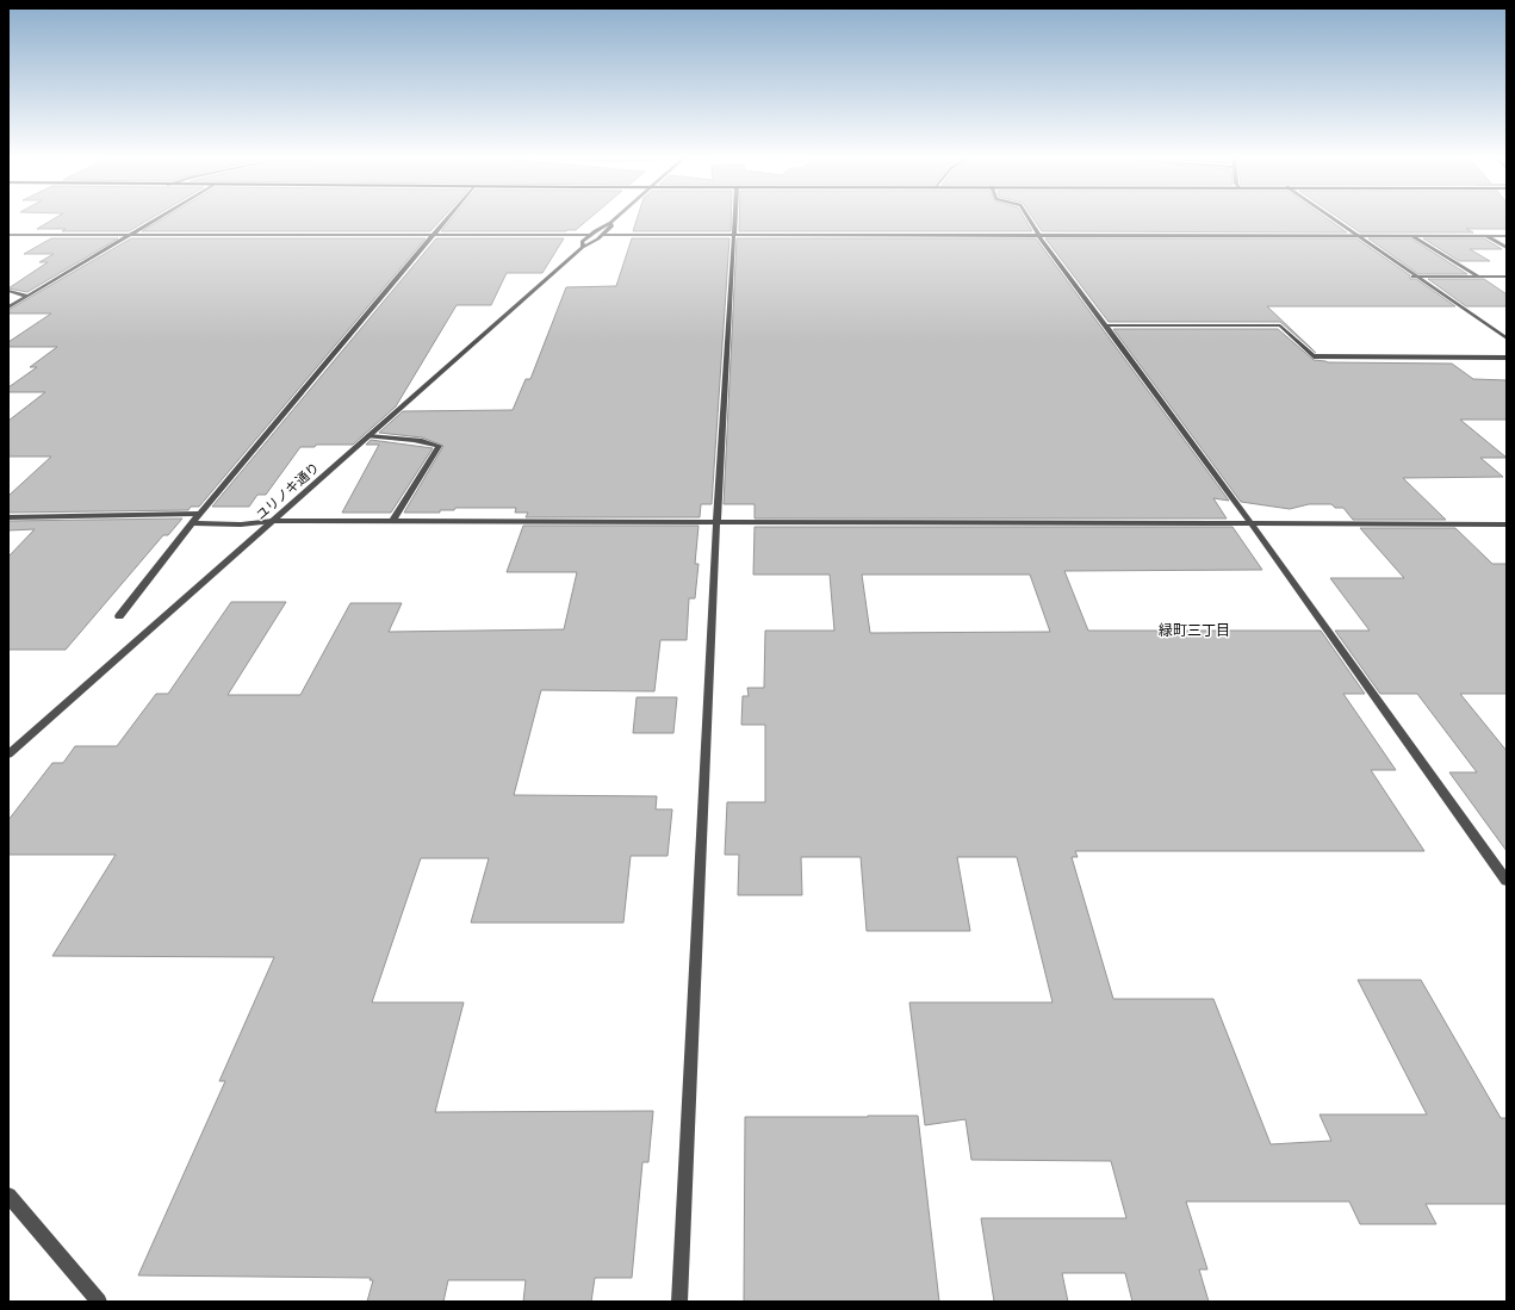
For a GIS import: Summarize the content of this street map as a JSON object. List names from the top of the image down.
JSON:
{
  "streets": {
    "street": ["ユリノキ通り"]
  },
  "districts": ["緑町三丁目"]
}
